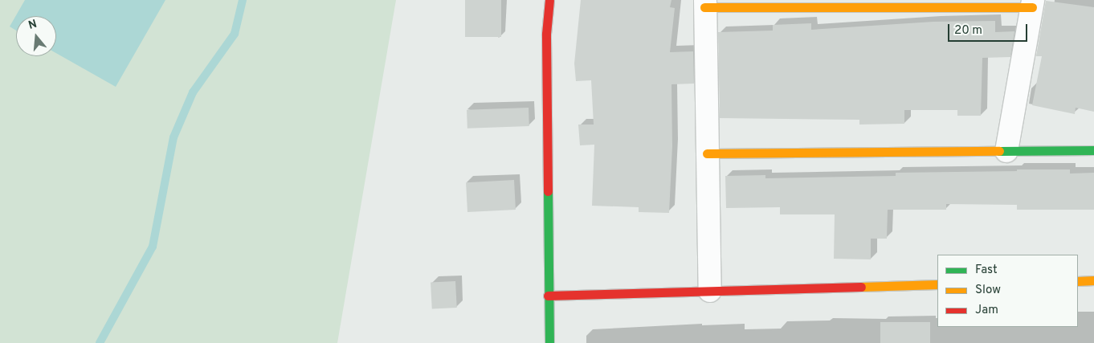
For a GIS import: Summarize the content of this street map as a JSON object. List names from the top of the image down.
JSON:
{
  "legend": ["Fast", "Slow", "Jam"],
  "scale_bar": "20 m",
  "north": "top"
}
